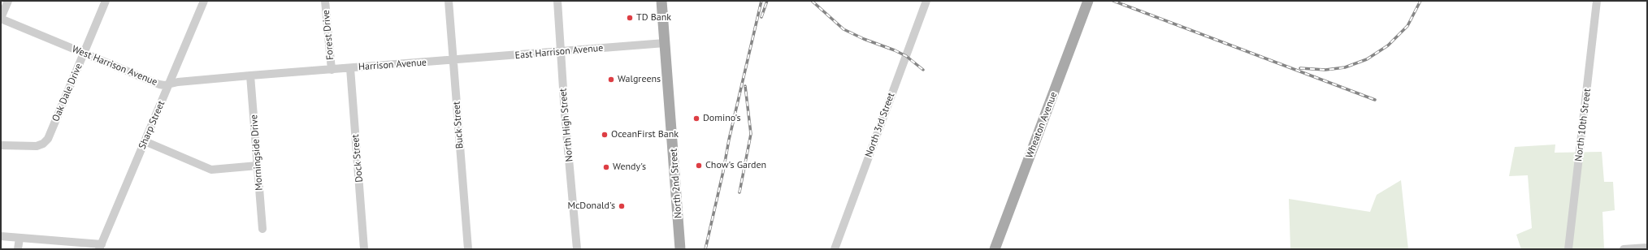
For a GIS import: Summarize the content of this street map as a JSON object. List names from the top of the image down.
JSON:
{
  "streets": {
    "main road": ["Wheaton Avenue", "North 2nd Street"],
    "street": [
      "Forest Drive",
      "East Harrison Avenue",
      "Harrison Avenue",
      "West Harrison Avenue",
      "Oak Dale Drive",
      "Sharp Street",
      "Buck Street",
      "North High Street",
      "North 3rd Street",
      "North 10th Street",
      "Morningside Drive",
      "Dock Street"
    ]
  },
  "crossings": [
    ["Forest Drive", "Harrison Avenue"],
    ["Forest Drive", "West Harrison Avenue"],
    ["East Harrison Avenue", "Harrison Avenue"],
    ["East Harrison Avenue", "Buck Street"],
    ["East Harrison Avenue", "North High Street"],
    ["East Harrison Avenue", "North 2nd Street"],
    ["Harrison Avenue", "West Harrison Avenue"],
    ["Harrison Avenue", "Buck Street"],
    ["Harrison Avenue", "Dock Street"],
    ["West Harrison Avenue", "Oak Dale Drive"],
    ["West Harrison Avenue", "Sharp Street"],
    ["West Harrison Avenue", "Morningside Drive"]
  ],
  "places": [
    "TD Bank",
    "Walgreens",
    "Domino's",
    "OceanFirst Bank",
    "Chow's Garden",
    "Wendy's",
    "McDonald's"
  ]
}
